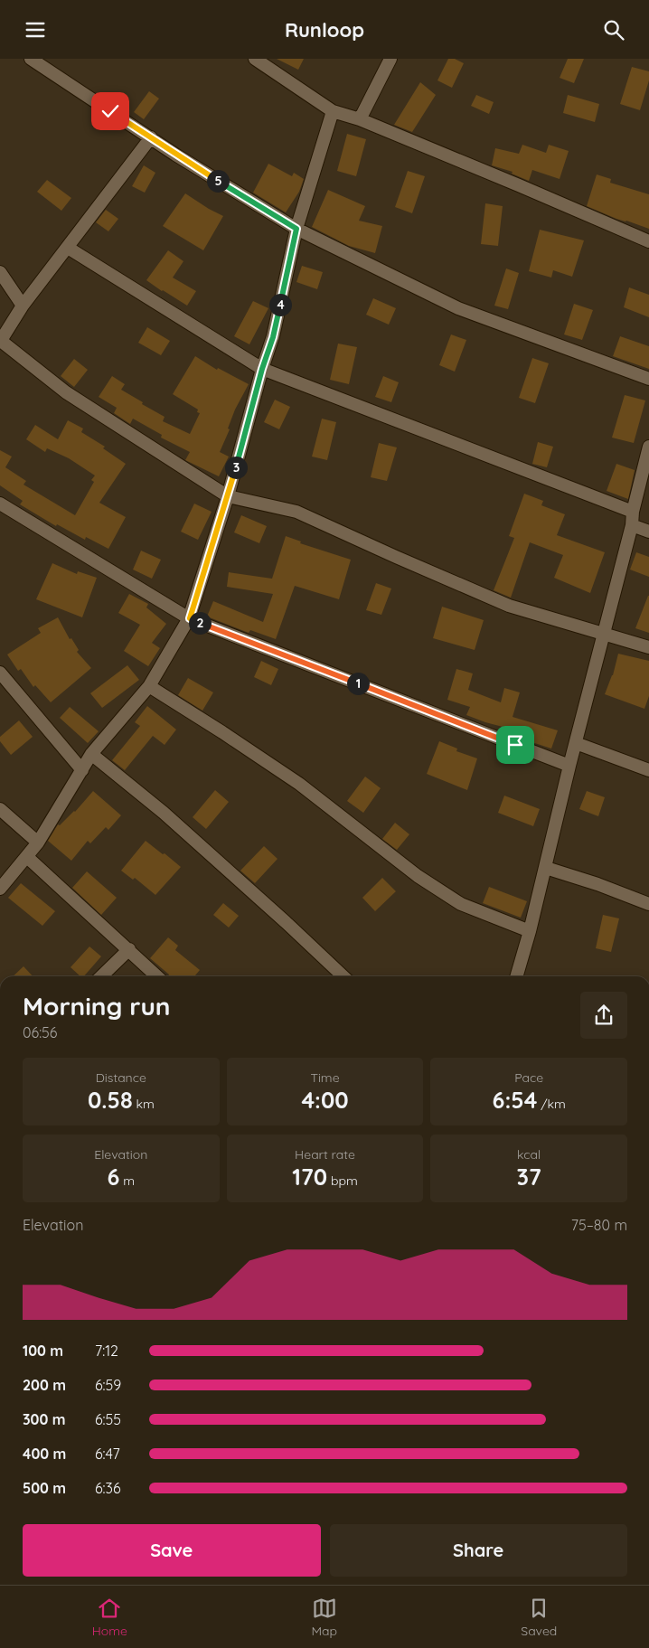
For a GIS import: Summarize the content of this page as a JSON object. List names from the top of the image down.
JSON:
{
  "page": {
    "header": "Runloop",
    "pins": [
      "5",
      "4",
      "3",
      "2",
      "1"
    ],
    "heading": ["Morning run", "06:56"],
    "stats": [
      ["Distance", "0.58 km"],
      ["Time", "4:00"],
      ["Pace", "6:54 /km"],
      ["Elevation", "6 m"],
      ["Heart rate", "170 bpm"],
      ["kcal", "37"]
    ],
    "chart": ["Elevation", "75–80 m"],
    "list": [
      {
        "name": "100 m",
        "note": "7:12"
      },
      {
        "name": "200 m",
        "note": "6:59"
      },
      {
        "name": "300 m",
        "note": "6:55"
      },
      {
        "name": "400 m",
        "note": "6:47"
      },
      {
        "name": "500 m",
        "note": "6:36"
      }
    ],
    "buttons": ["Save", "Share"],
    "tabs": ["Home", "Map", "Saved"]
  }
}
